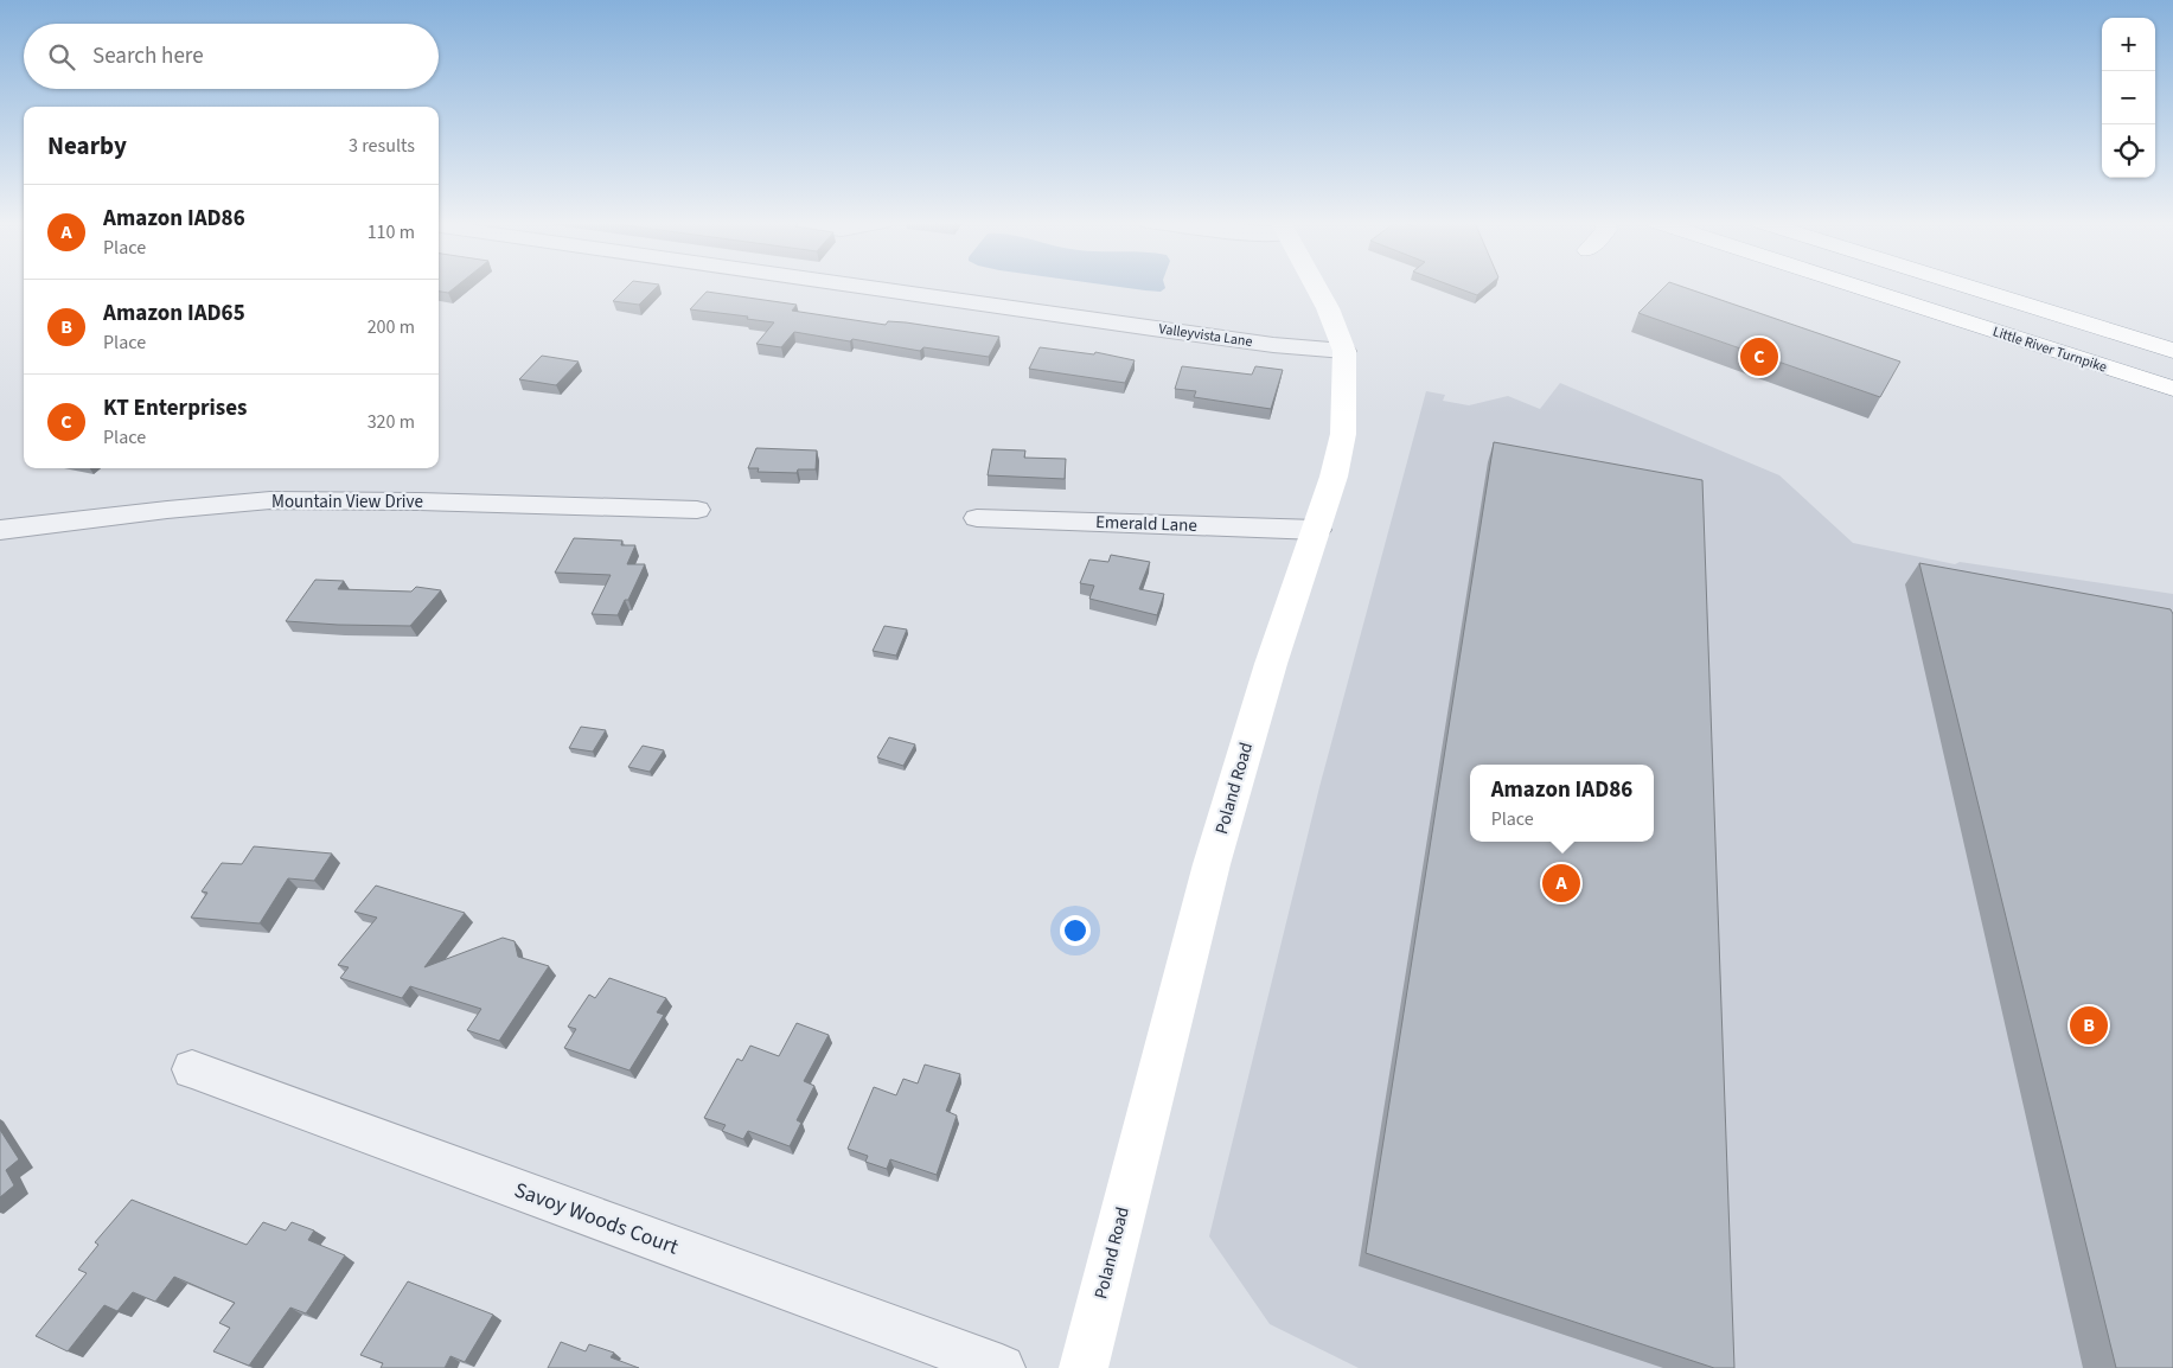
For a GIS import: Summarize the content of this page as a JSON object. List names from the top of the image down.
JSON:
{
  "streets": {
    "main road": ["Little River Turnpike", "Poland Road"],
    "street": [
      "Valleyvista Lane",
      "Mountain View Drive",
      "Emerald Lane",
      "Savoy Woods Court"
    ]
  },
  "crossings": [
    ["Valleyvista Lane", "Poland Road"],
    ["Emerald Lane", "Poland Road"]
  ],
  "page": {
    "map_buttons": ["+", "−"],
    "search": "Search here",
    "heading": ["Nearby", "3 results"],
    "list": [
      {
        "mark": "A",
        "name": "Amazon IAD86",
        "note": "Place",
        "value": "110 m"
      },
      {
        "mark": "B",
        "name": "Amazon IAD65",
        "note": "Place",
        "value": "200 m"
      },
      {
        "mark": "C",
        "name": "KT Enterprises",
        "note": "Place",
        "value": "320 m"
      }
    ],
    "pins": ["C", "A", "B"],
    "popup": ["Amazon IAD86", "Place"]
  }
}
